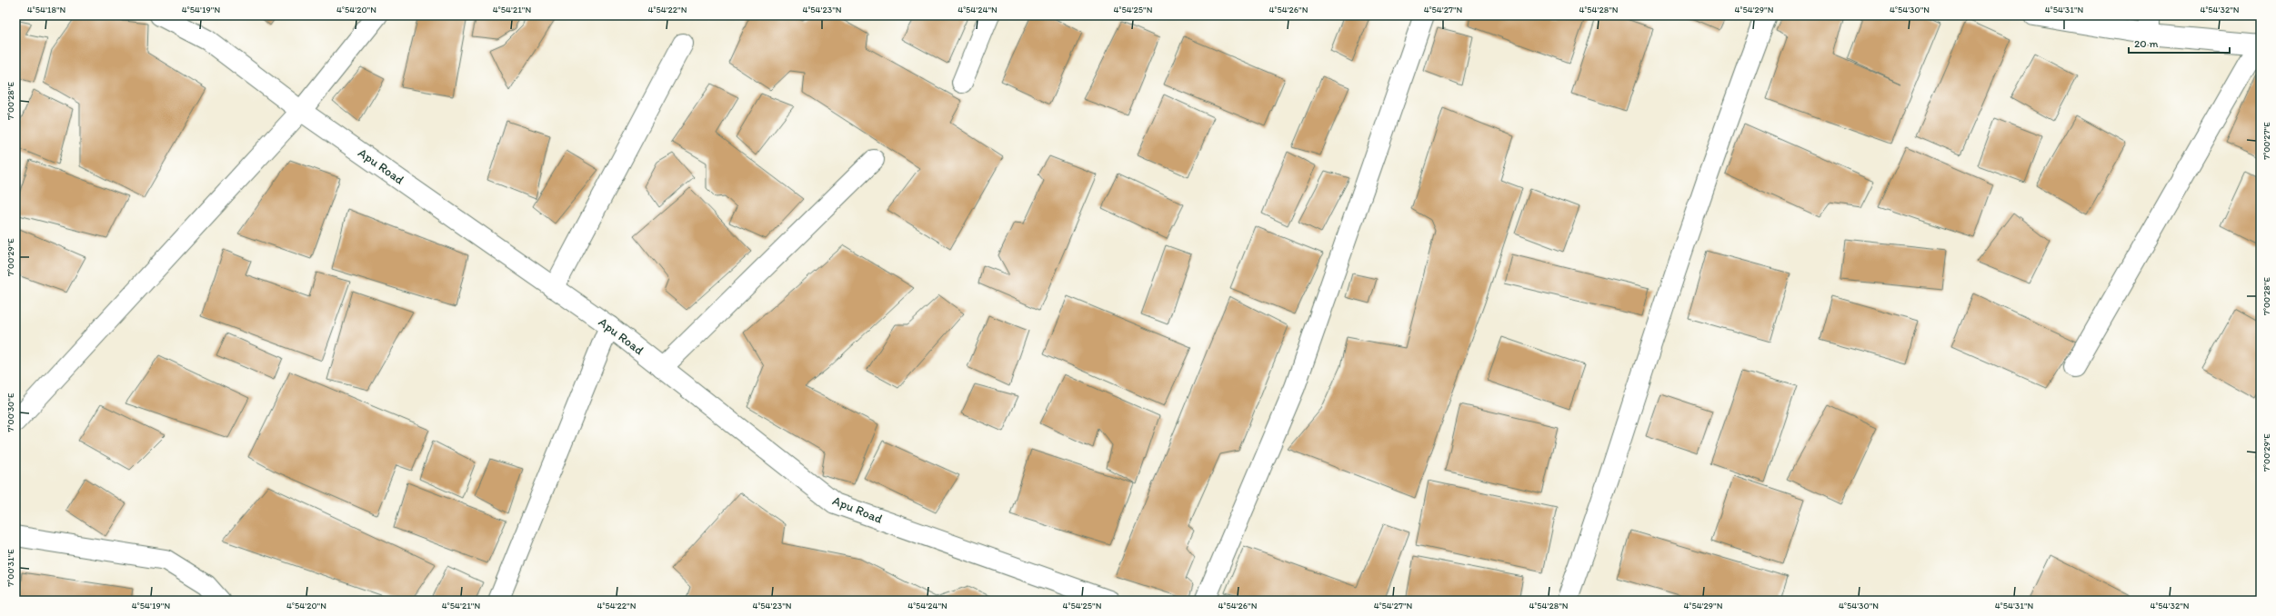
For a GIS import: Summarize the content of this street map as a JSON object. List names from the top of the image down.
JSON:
{
  "streets": {
    "street": ["Apu Road"]
  },
  "scale_bar": "20 m",
  "coordinates": [
    "4°54'18\"N",
    "4°54'19\"N",
    "4°54'20\"N",
    "4°54'21\"N",
    "4°54'22\"N",
    "4°54'23\"N",
    "4°54'24\"N",
    "4°54'25\"N",
    "4°54'26\"N",
    "4°54'27\"N",
    "4°54'28\"N",
    "4°54'29\"N",
    "4°54'30\"N",
    "4°54'31\"N",
    "4°54'32\"N",
    "7°00'28\"E",
    "7°00'27\"E",
    "7°00'29\"E",
    "7°00'30\"E",
    "7°00'31\"E"
  ]
}
